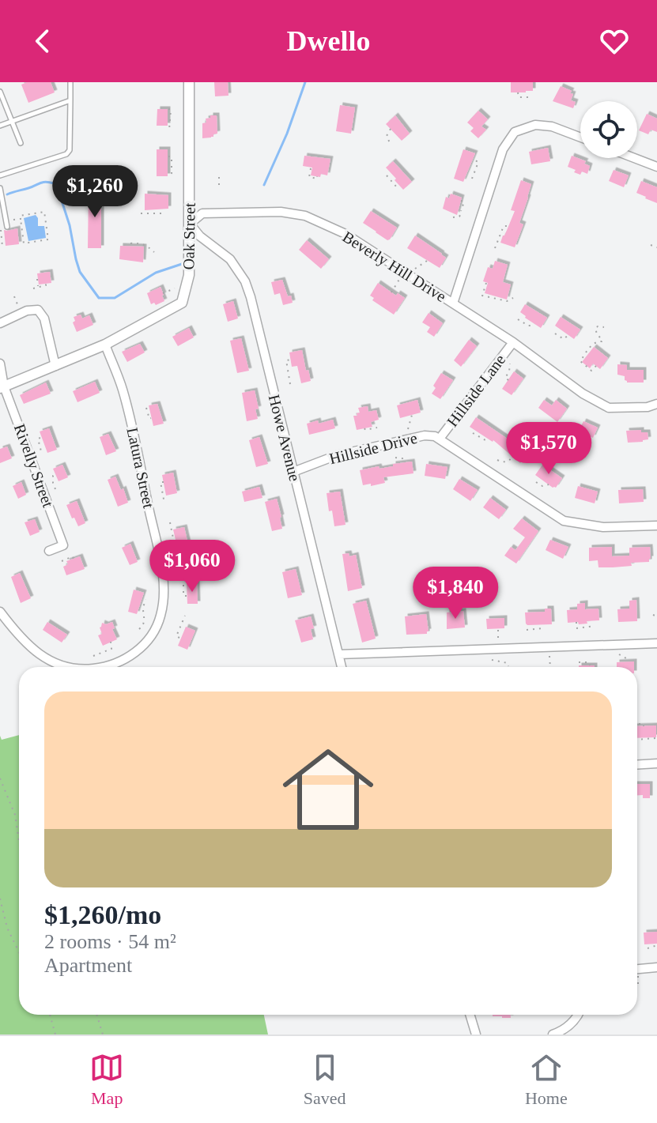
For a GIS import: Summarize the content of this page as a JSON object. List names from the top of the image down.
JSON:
{
  "streets": {
    "street": [
      "Oak Street",
      "Beverly Hill Drive",
      "Hillside Lane",
      "Howe Avenue",
      "Hillside Drive",
      "Rivelly Street",
      "Latura Street"
    ]
  },
  "crossings": [
    ["Oak Street", "Beverly Hill Drive"],
    ["Oak Street", "Howe Avenue"],
    ["Oak Street", "Rivelly Street"],
    ["Oak Street", "Latura Street"],
    ["Beverly Hill Drive", "Hillside Lane"],
    ["Beverly Hill Drive", "Howe Avenue"],
    ["Hillside Lane", "Hillside Drive"],
    ["Howe Avenue", "Hillside Drive"]
  ],
  "page": {
    "header": "Dwello",
    "price": [
      "$1,260",
      "$1,570",
      "$1,060",
      "$1,840"
    ],
    "list": [
      {
        "name": "$1,260/mo",
        "note": "2 rooms · 54 m² · Apartment"
      }
    ],
    "tabs": ["Map", "Saved", "Home"]
  }
}
